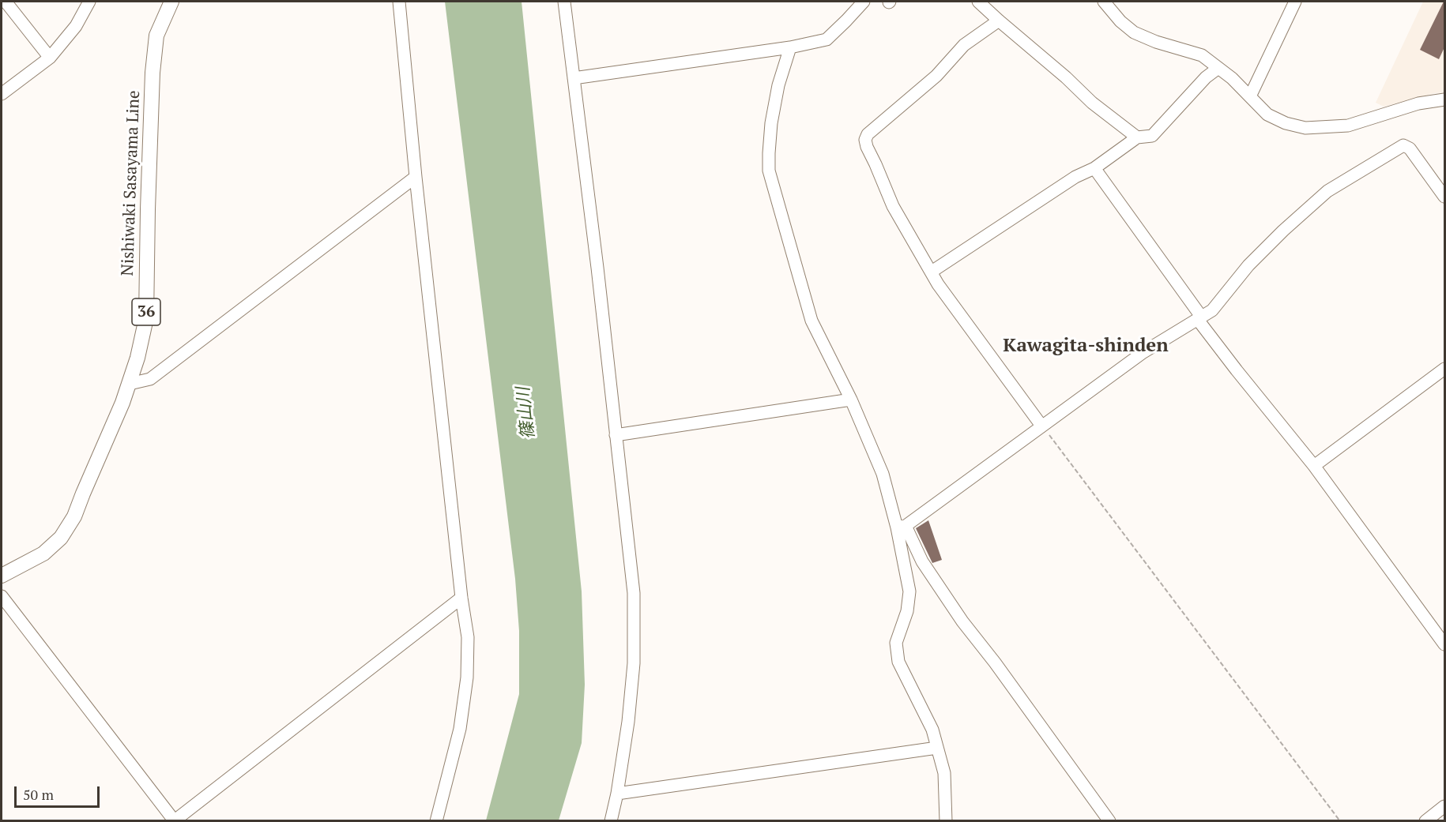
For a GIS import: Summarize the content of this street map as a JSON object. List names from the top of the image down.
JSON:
{
  "streets": {
    "main road": ["Nishiwaki Sasayama Line", "36"]
  },
  "districts": ["Kawagita-shinden"],
  "water": ["篠山川"],
  "scale_bar": "50 m"
}
